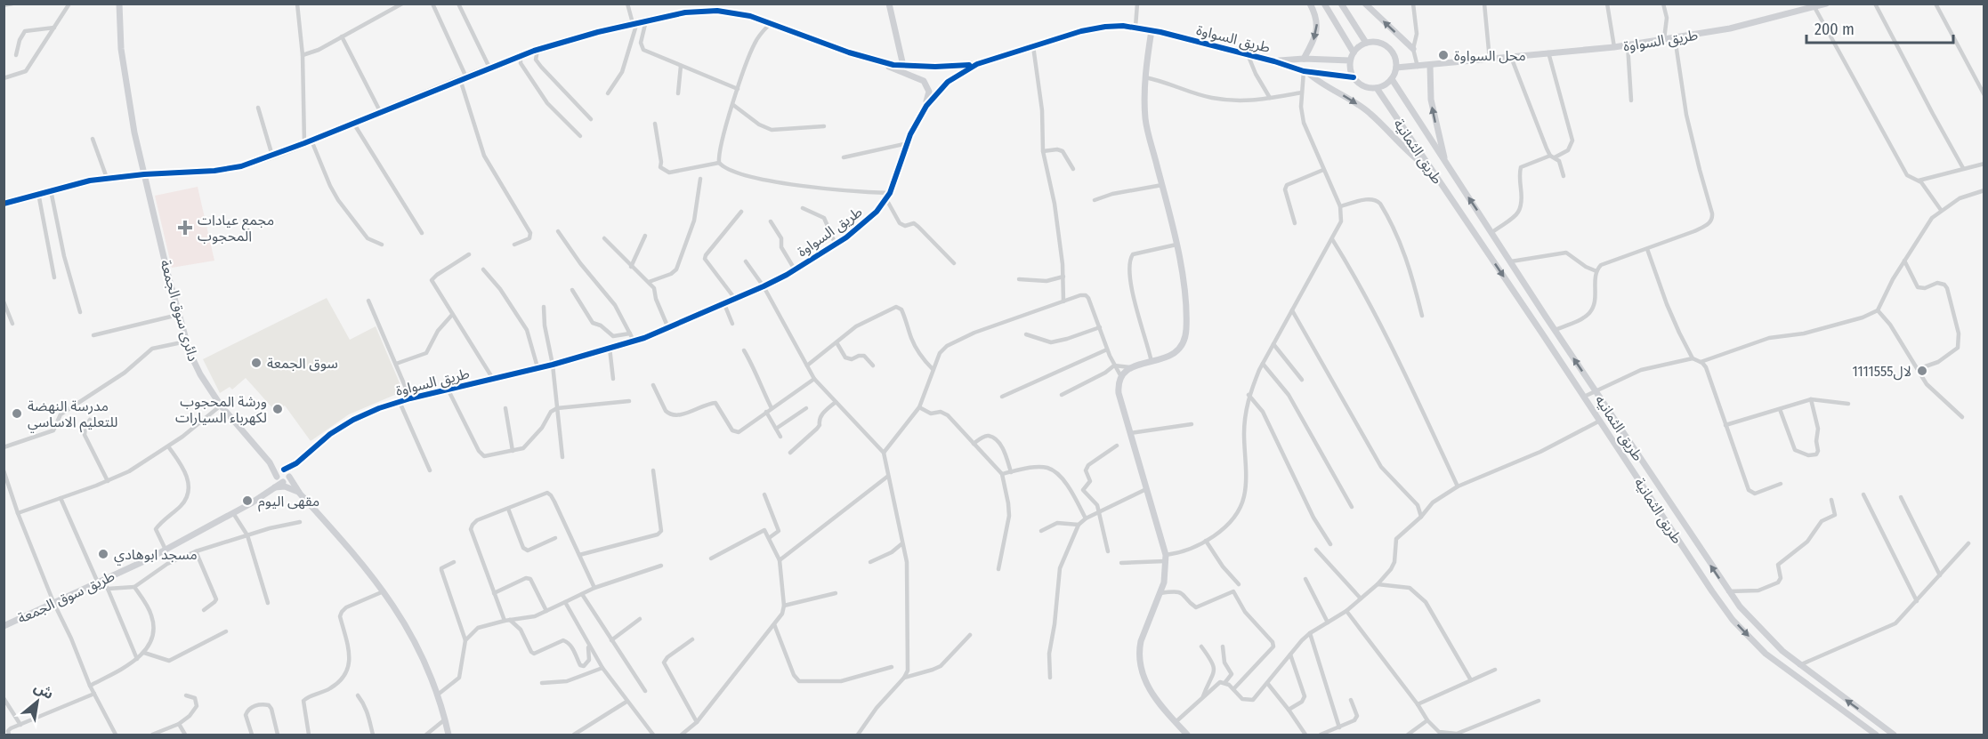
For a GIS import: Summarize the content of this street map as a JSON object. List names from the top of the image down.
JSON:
{
  "streets": {
    "street": [
      "طريق السواوة",
      "طريق الثمانية",
      "دائرى سوق الجمعة",
      "طريق الثمانيه",
      "طريق سوق الجمعة"
    ]
  },
  "crossings": [
    ["طريق السواوة", "طريق الثمانية"],
    ["طريق السواوة", "طريق الثمانيه"],
    ["طريق الثمانية", "طريق الثمانيه"]
  ],
  "one_way": ["طريق الثمانية", "طريق الثمانيه"],
  "places": {
    "other": [
      "محل السواوة",
      "سوق الجمعة",
      "1111555لال",
      "ورشة المحجوب لكهرباء السيارات",
      "مدرسة النهضة للتعليم الاساسي",
      "مقهى اليوم",
      "مسجد ابوهادي"
    ],
    "health": ["مجمع عيادات المحجوب"]
  },
  "scale_bar": "200 m",
  "north": "top right"
}
